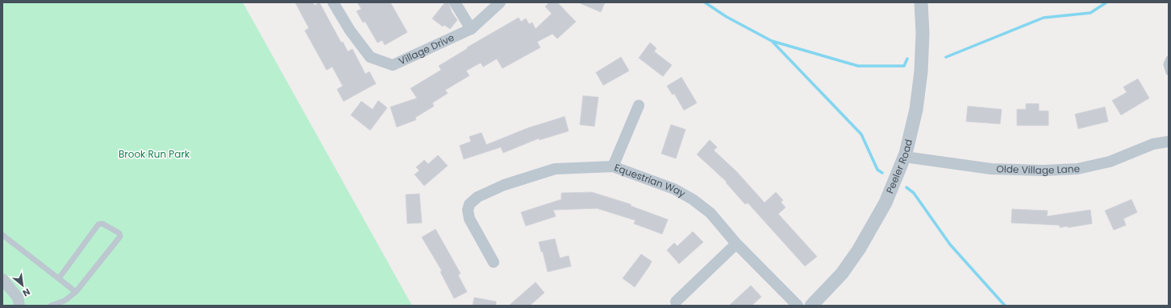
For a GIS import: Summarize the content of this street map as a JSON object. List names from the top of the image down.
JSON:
{
  "streets": {
    "street": [
      "Village Drive",
      "Peeler Road",
      "Olde Village Lane",
      "Equestrian Way"
    ]
  },
  "crossings": [
    ["Peeler Road", "Olde Village Lane"]
  ],
  "parks": ["Brook Run Park"],
  "north": "bottom right"
}
